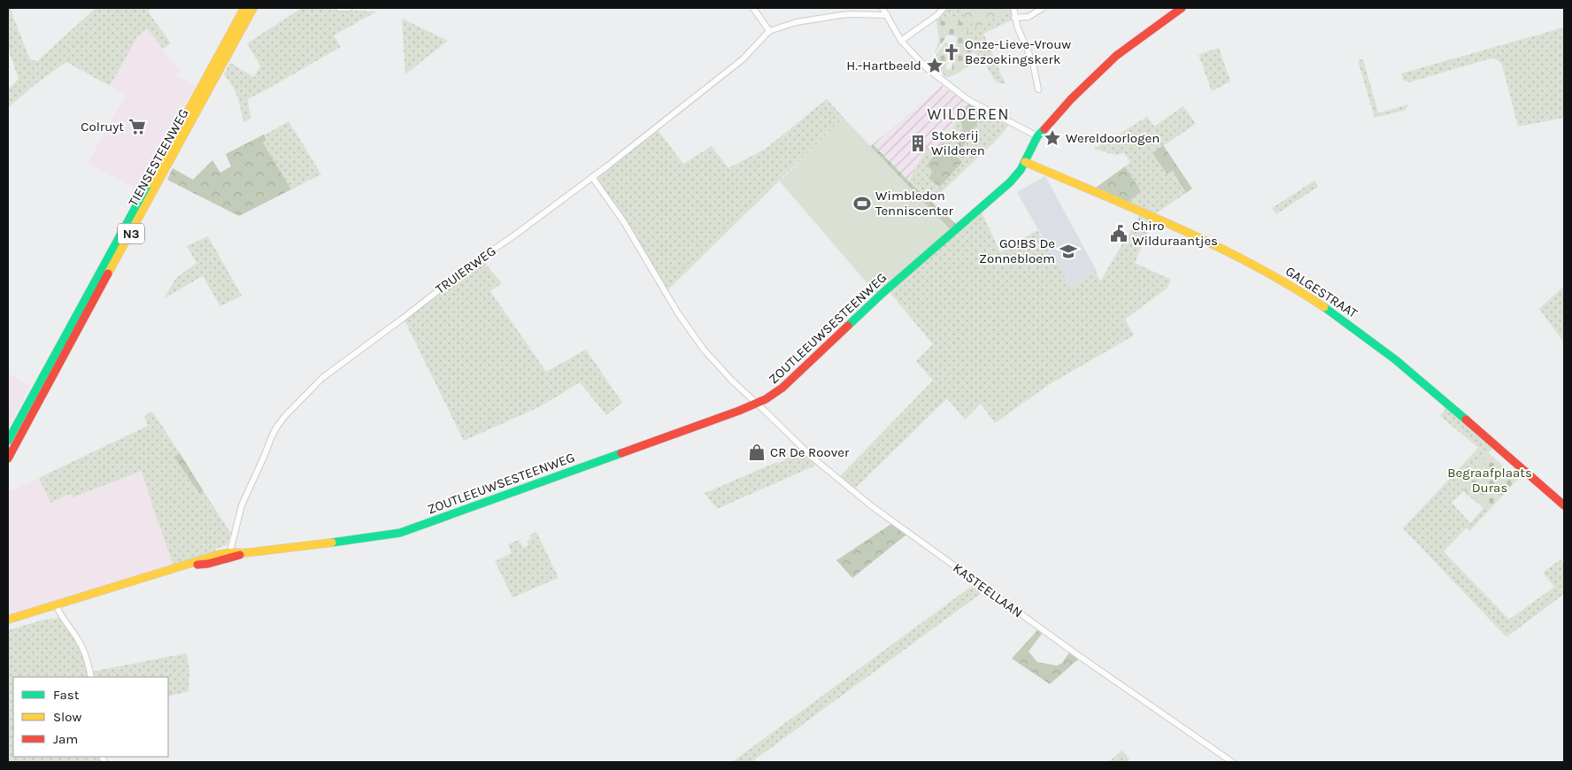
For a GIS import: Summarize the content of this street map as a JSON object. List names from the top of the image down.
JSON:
{
  "streets": {
    "street": [
      "TIENSESTEENWEG",
      "N3",
      "TRUIERWEG",
      "GALGESTRAAT",
      "ZOUTLEEUWSESTEENWEG",
      "KASTEELLAAN"
    ]
  },
  "crossings": [
    ["TRUIERWEG", "ZOUTLEEUWSESTEENWEG"],
    ["TRUIERWEG", "KASTEELLAAN"],
    ["GALGESTRAAT", "ZOUTLEEUWSESTEENWEG"],
    ["ZOUTLEEUWSESTEENWEG", "KASTEELLAAN"]
  ],
  "districts": ["WILDEREN"],
  "parks": ["Begraafplaats Duras"],
  "places": {
    "church": ["Onze-Lieve-Vrouw Bezoekingskerk"],
    "place": ["H.-Hartbeeld", "Wereldoorlogen"],
    "supermarket": ["Colruyt"],
    "building": ["Stokerij Wilderen"],
    "sports": ["Wimbledon Tenniscenter"],
    "public building": ["Chiro Wilduraantjes"],
    "school or university": ["GO!BS De Zonnebloem"],
    "shop": ["CR De Roover"]
  },
  "legend": ["Fast", "Slow", "Jam"]
}
